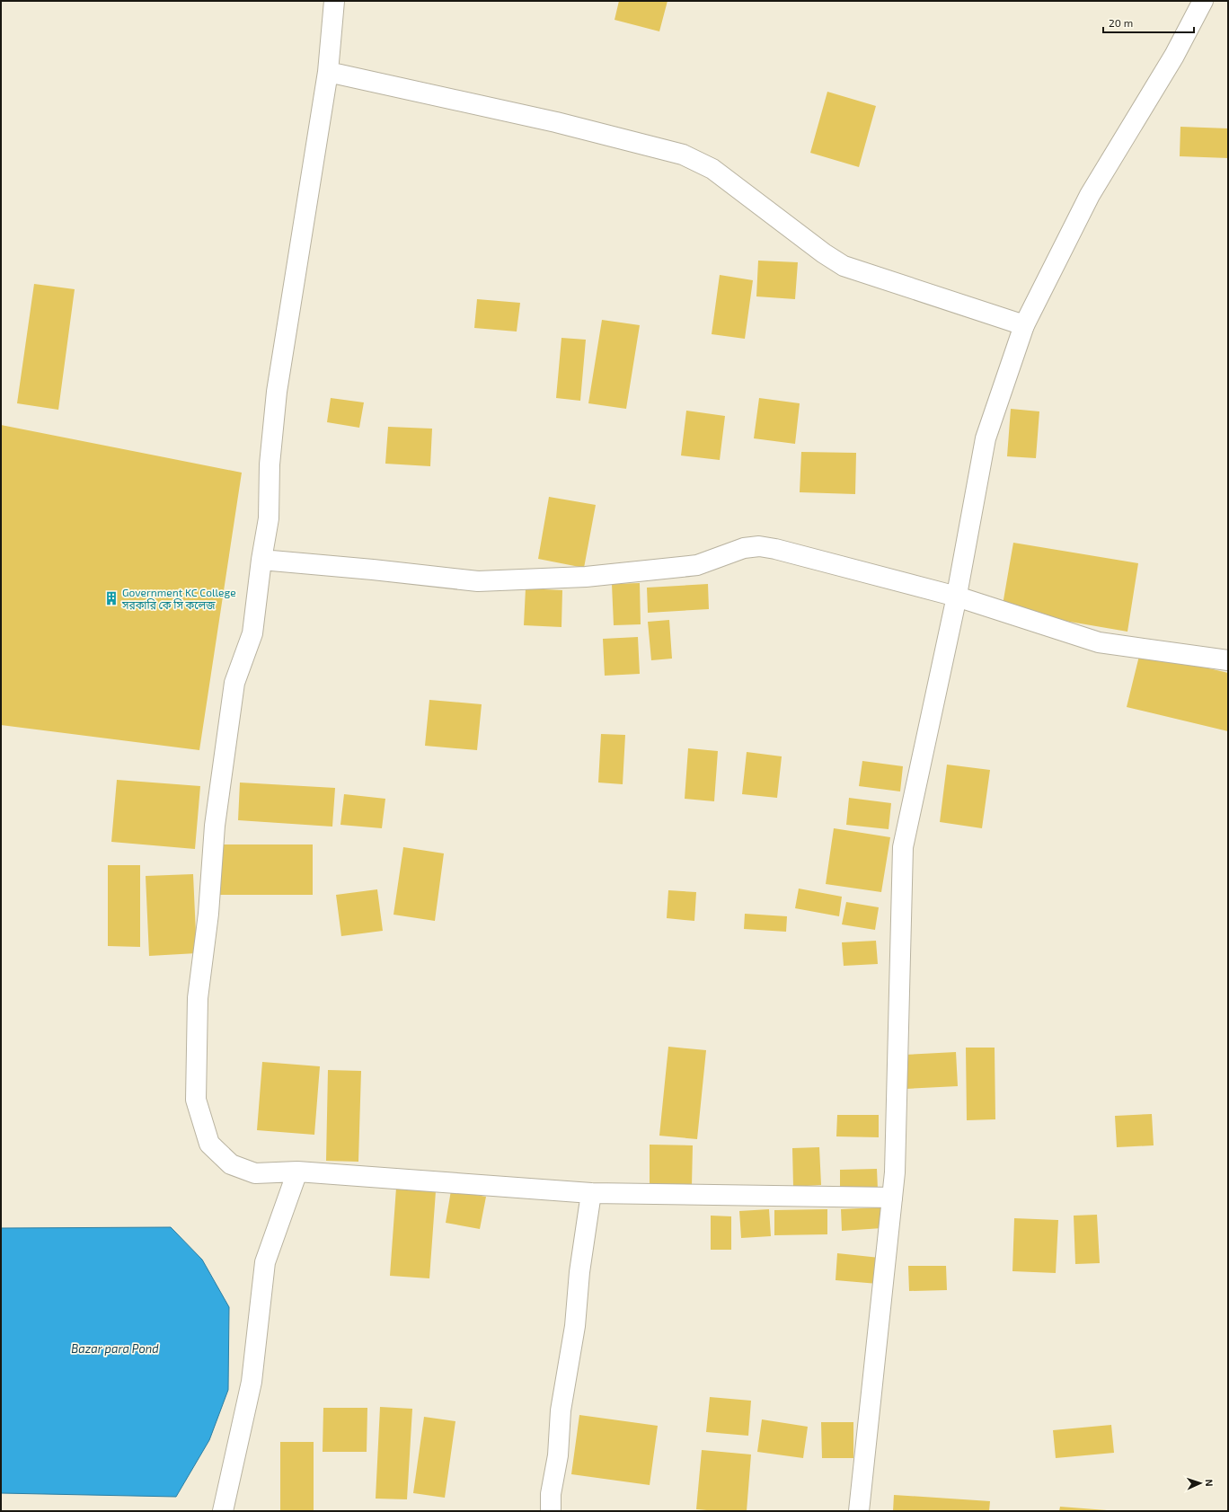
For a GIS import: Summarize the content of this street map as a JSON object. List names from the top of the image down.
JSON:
{
  "water": ["Bazar para Pond"],
  "places": {
    "building": ["Government KC College সরকারি কে সি কলেজ"]
  },
  "scale_bar": "20 m",
  "north": "right"
}
